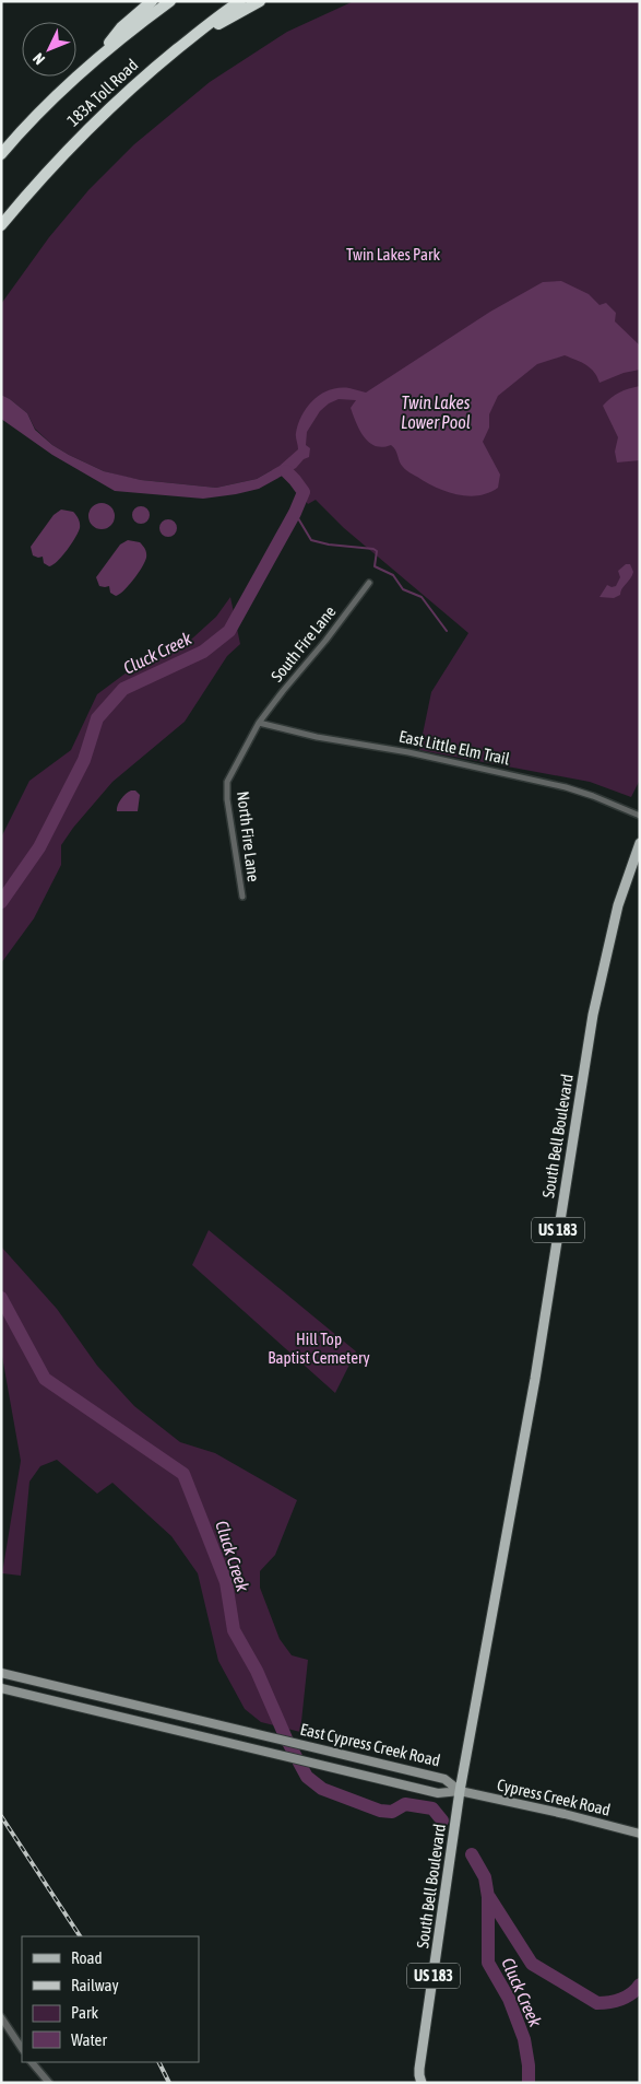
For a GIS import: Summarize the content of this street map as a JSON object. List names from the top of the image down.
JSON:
{
  "streets": {
    "highway": ["183A Toll Road"],
    "main road": [
      "South Bell Boulevard",
      "US 183",
      "East Cypress Creek Road",
      "Cypress Creek Road"
    ],
    "street": ["South Fire Lane", "East Little Elm Trail", "North Fire Lane"]
  },
  "crossings": [
    ["South Fire Lane", "East Little Elm Trail"],
    ["South Fire Lane", "North Fire Lane"],
    ["East Little Elm Trail", "North Fire Lane"],
    ["South Bell Boulevard", "East Cypress Creek Road"],
    ["South Bell Boulevard", "Cypress Creek Road"],
    ["East Cypress Creek Road", "Cypress Creek Road"]
  ],
  "water": ["Twin Lakes Lower Pool", "Cluck Creek"],
  "parks": ["Twin Lakes Park", "Hill Top Baptist Cemetery"],
  "legend": [
    "Road",
    "Railway",
    "Park",
    "Water"
  ],
  "north": "bottom left"
}
